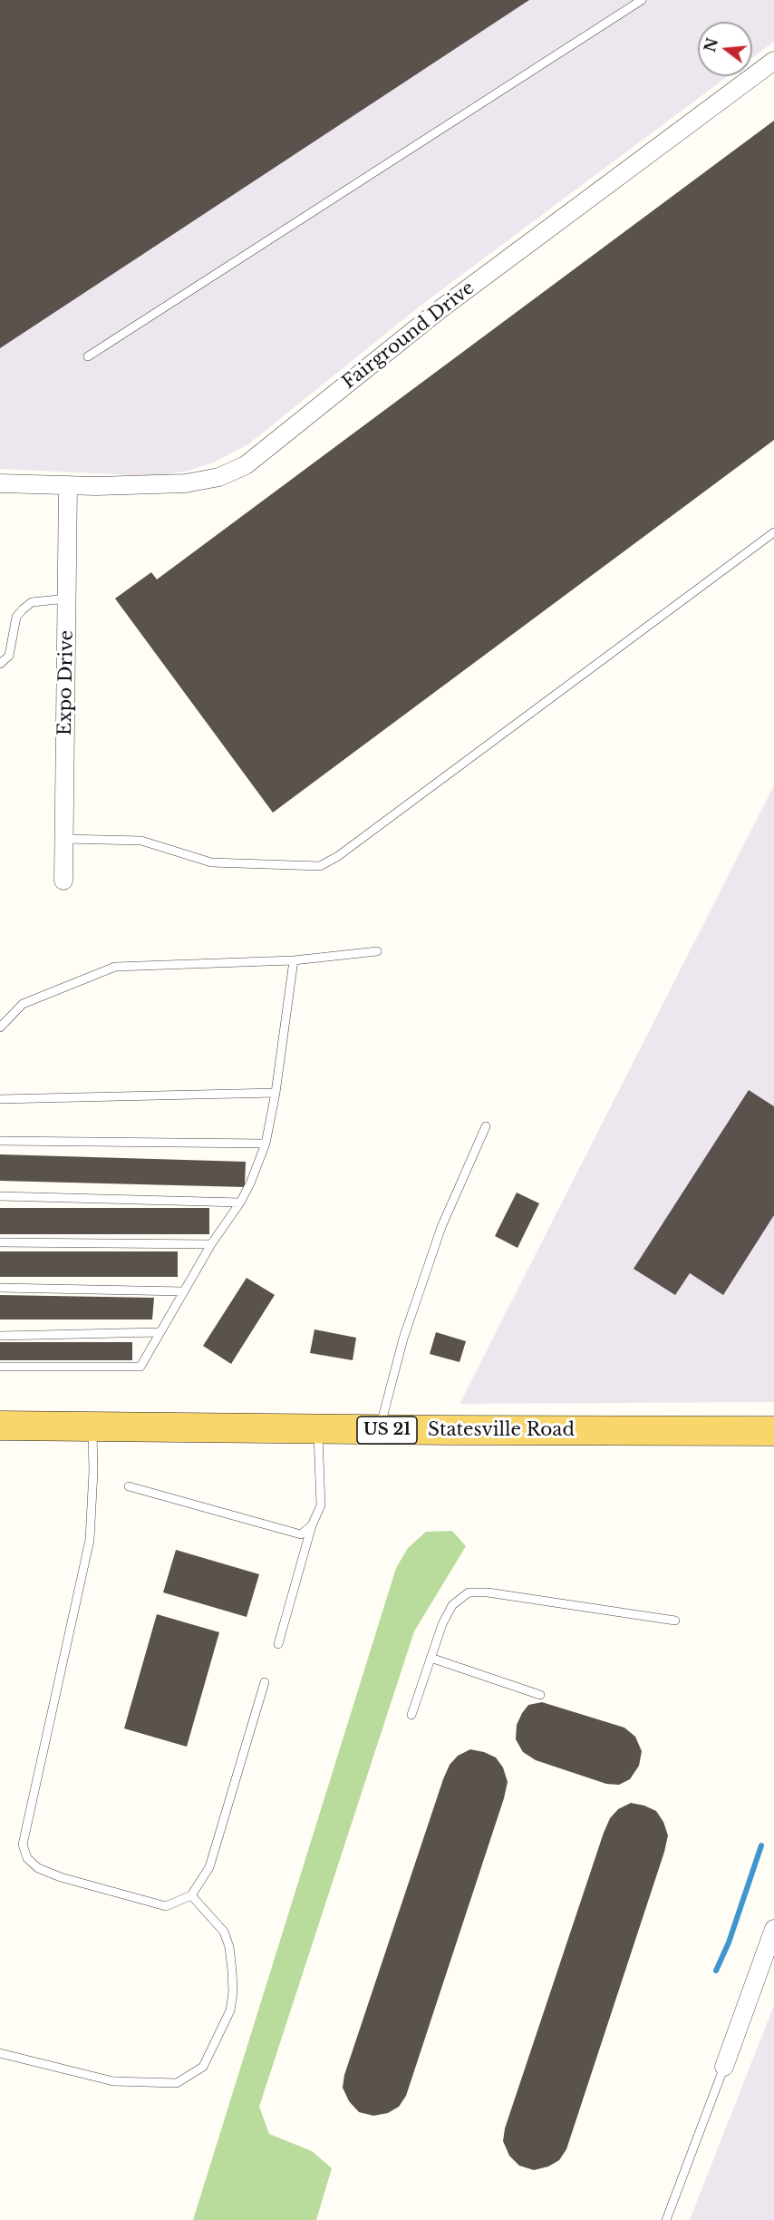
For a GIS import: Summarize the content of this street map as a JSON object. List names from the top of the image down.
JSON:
{
  "streets": {
    "main road": ["US 21", "Statesville Road"],
    "street": ["Fairground Drive", "Expo Drive"]
  },
  "crossings": [
    ["Fairground Drive", "Expo Drive"]
  ],
  "north": "left"
}
